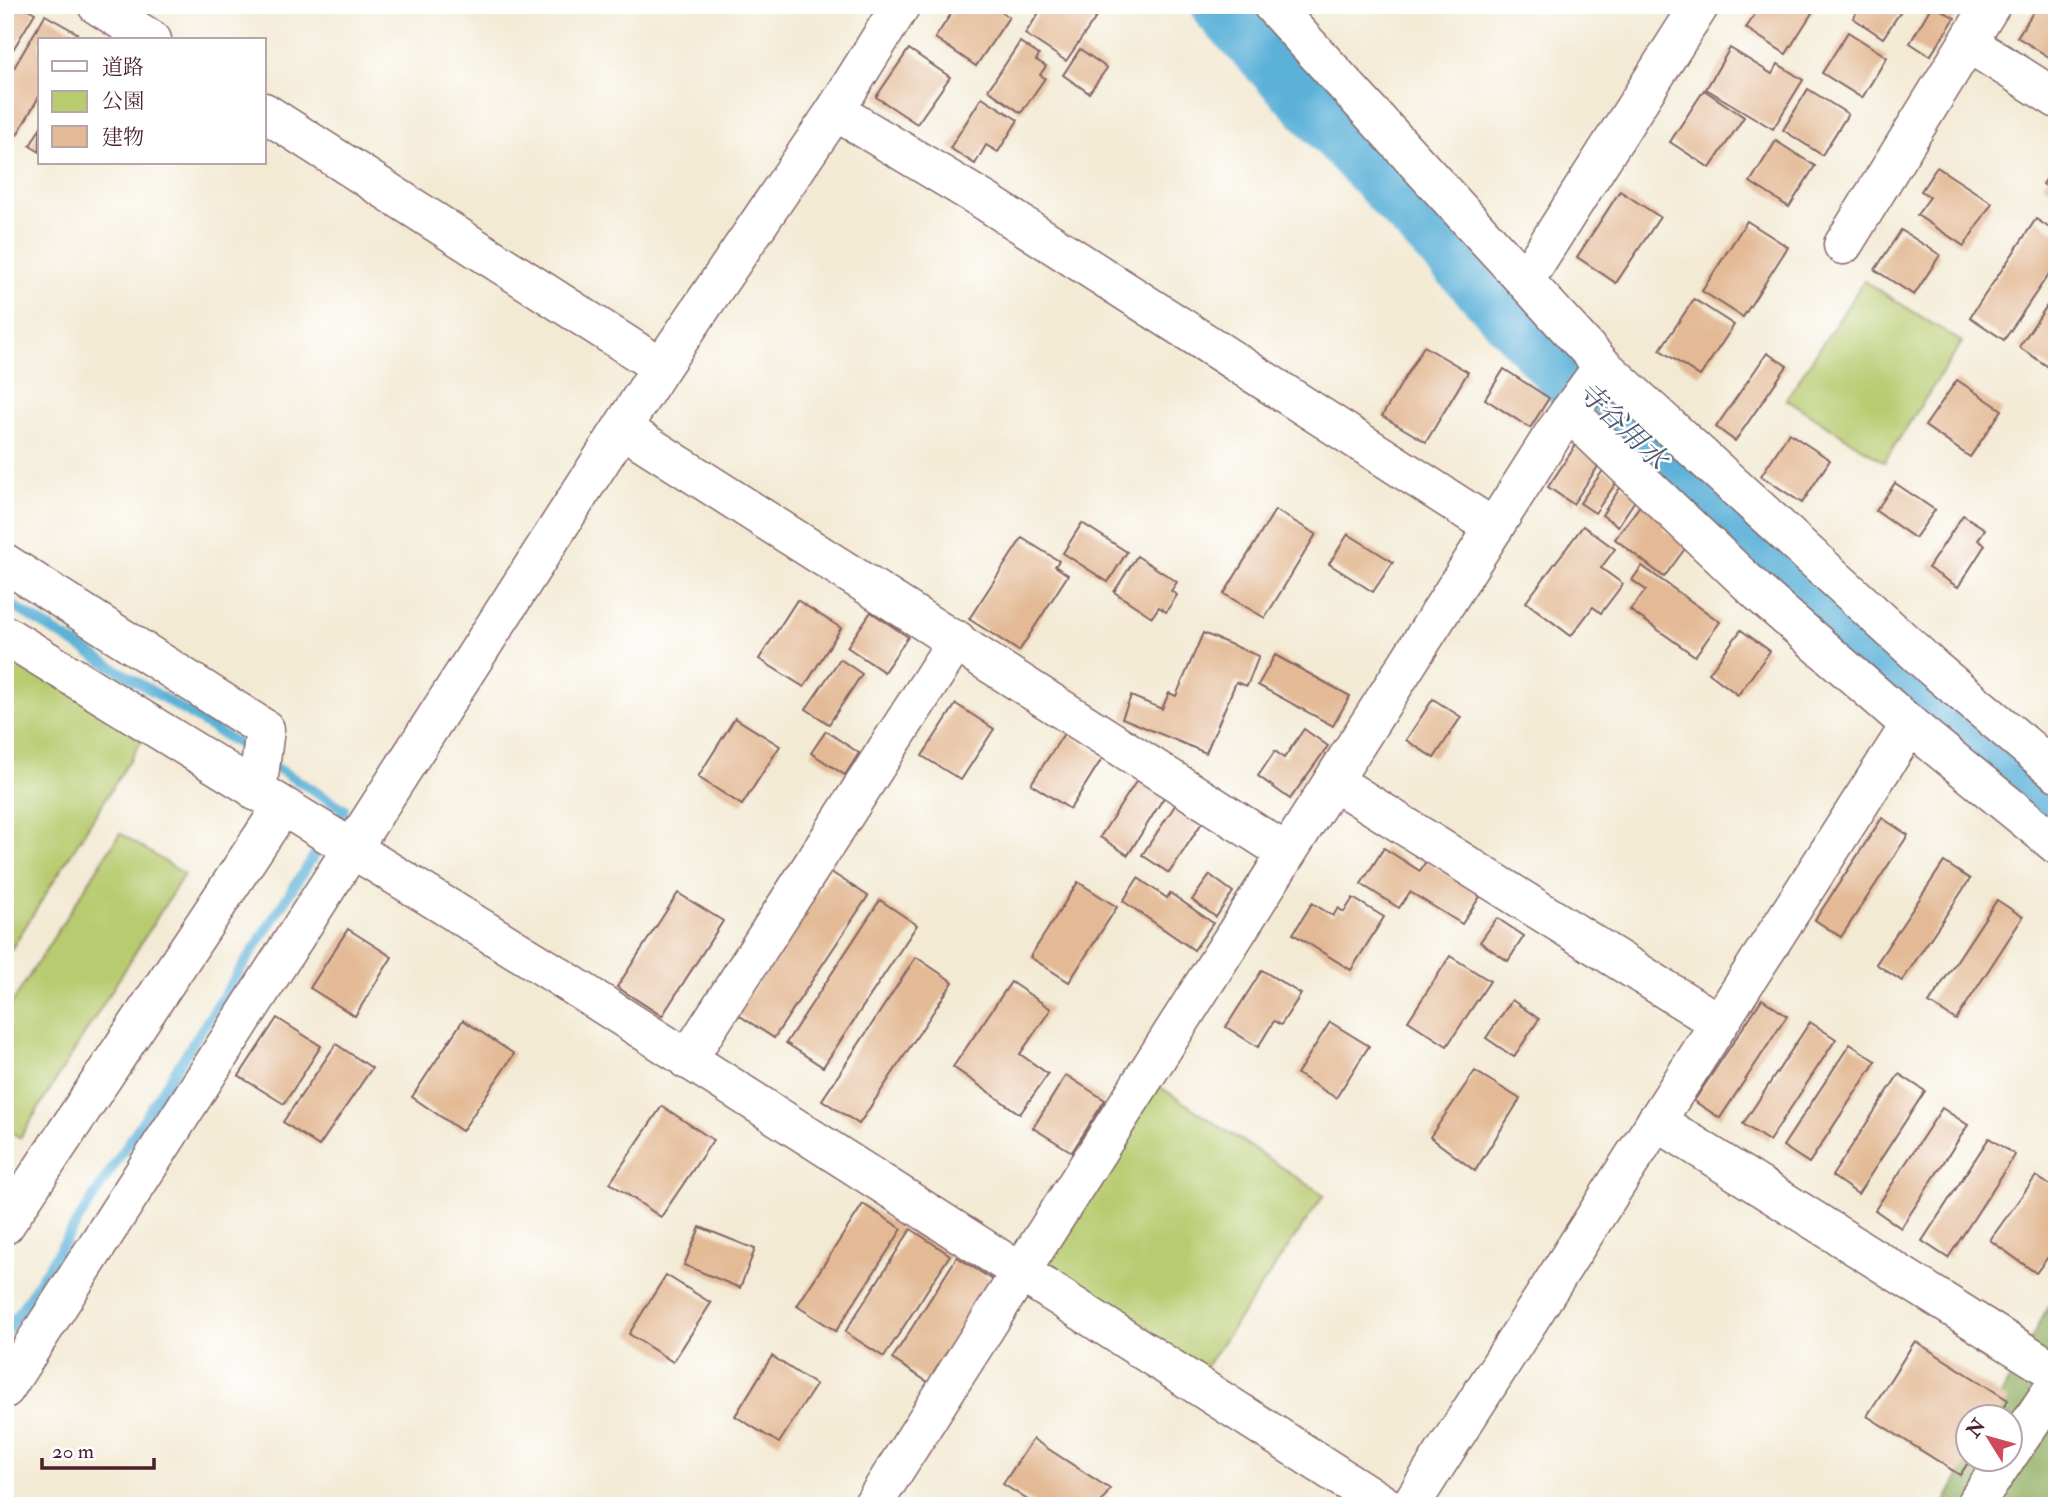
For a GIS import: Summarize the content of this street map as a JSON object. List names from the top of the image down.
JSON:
{
  "water": ["寺谷用水"],
  "legend": ["道路", "公園", "建物"],
  "scale_bar": "20 m",
  "north": "top left"
}
